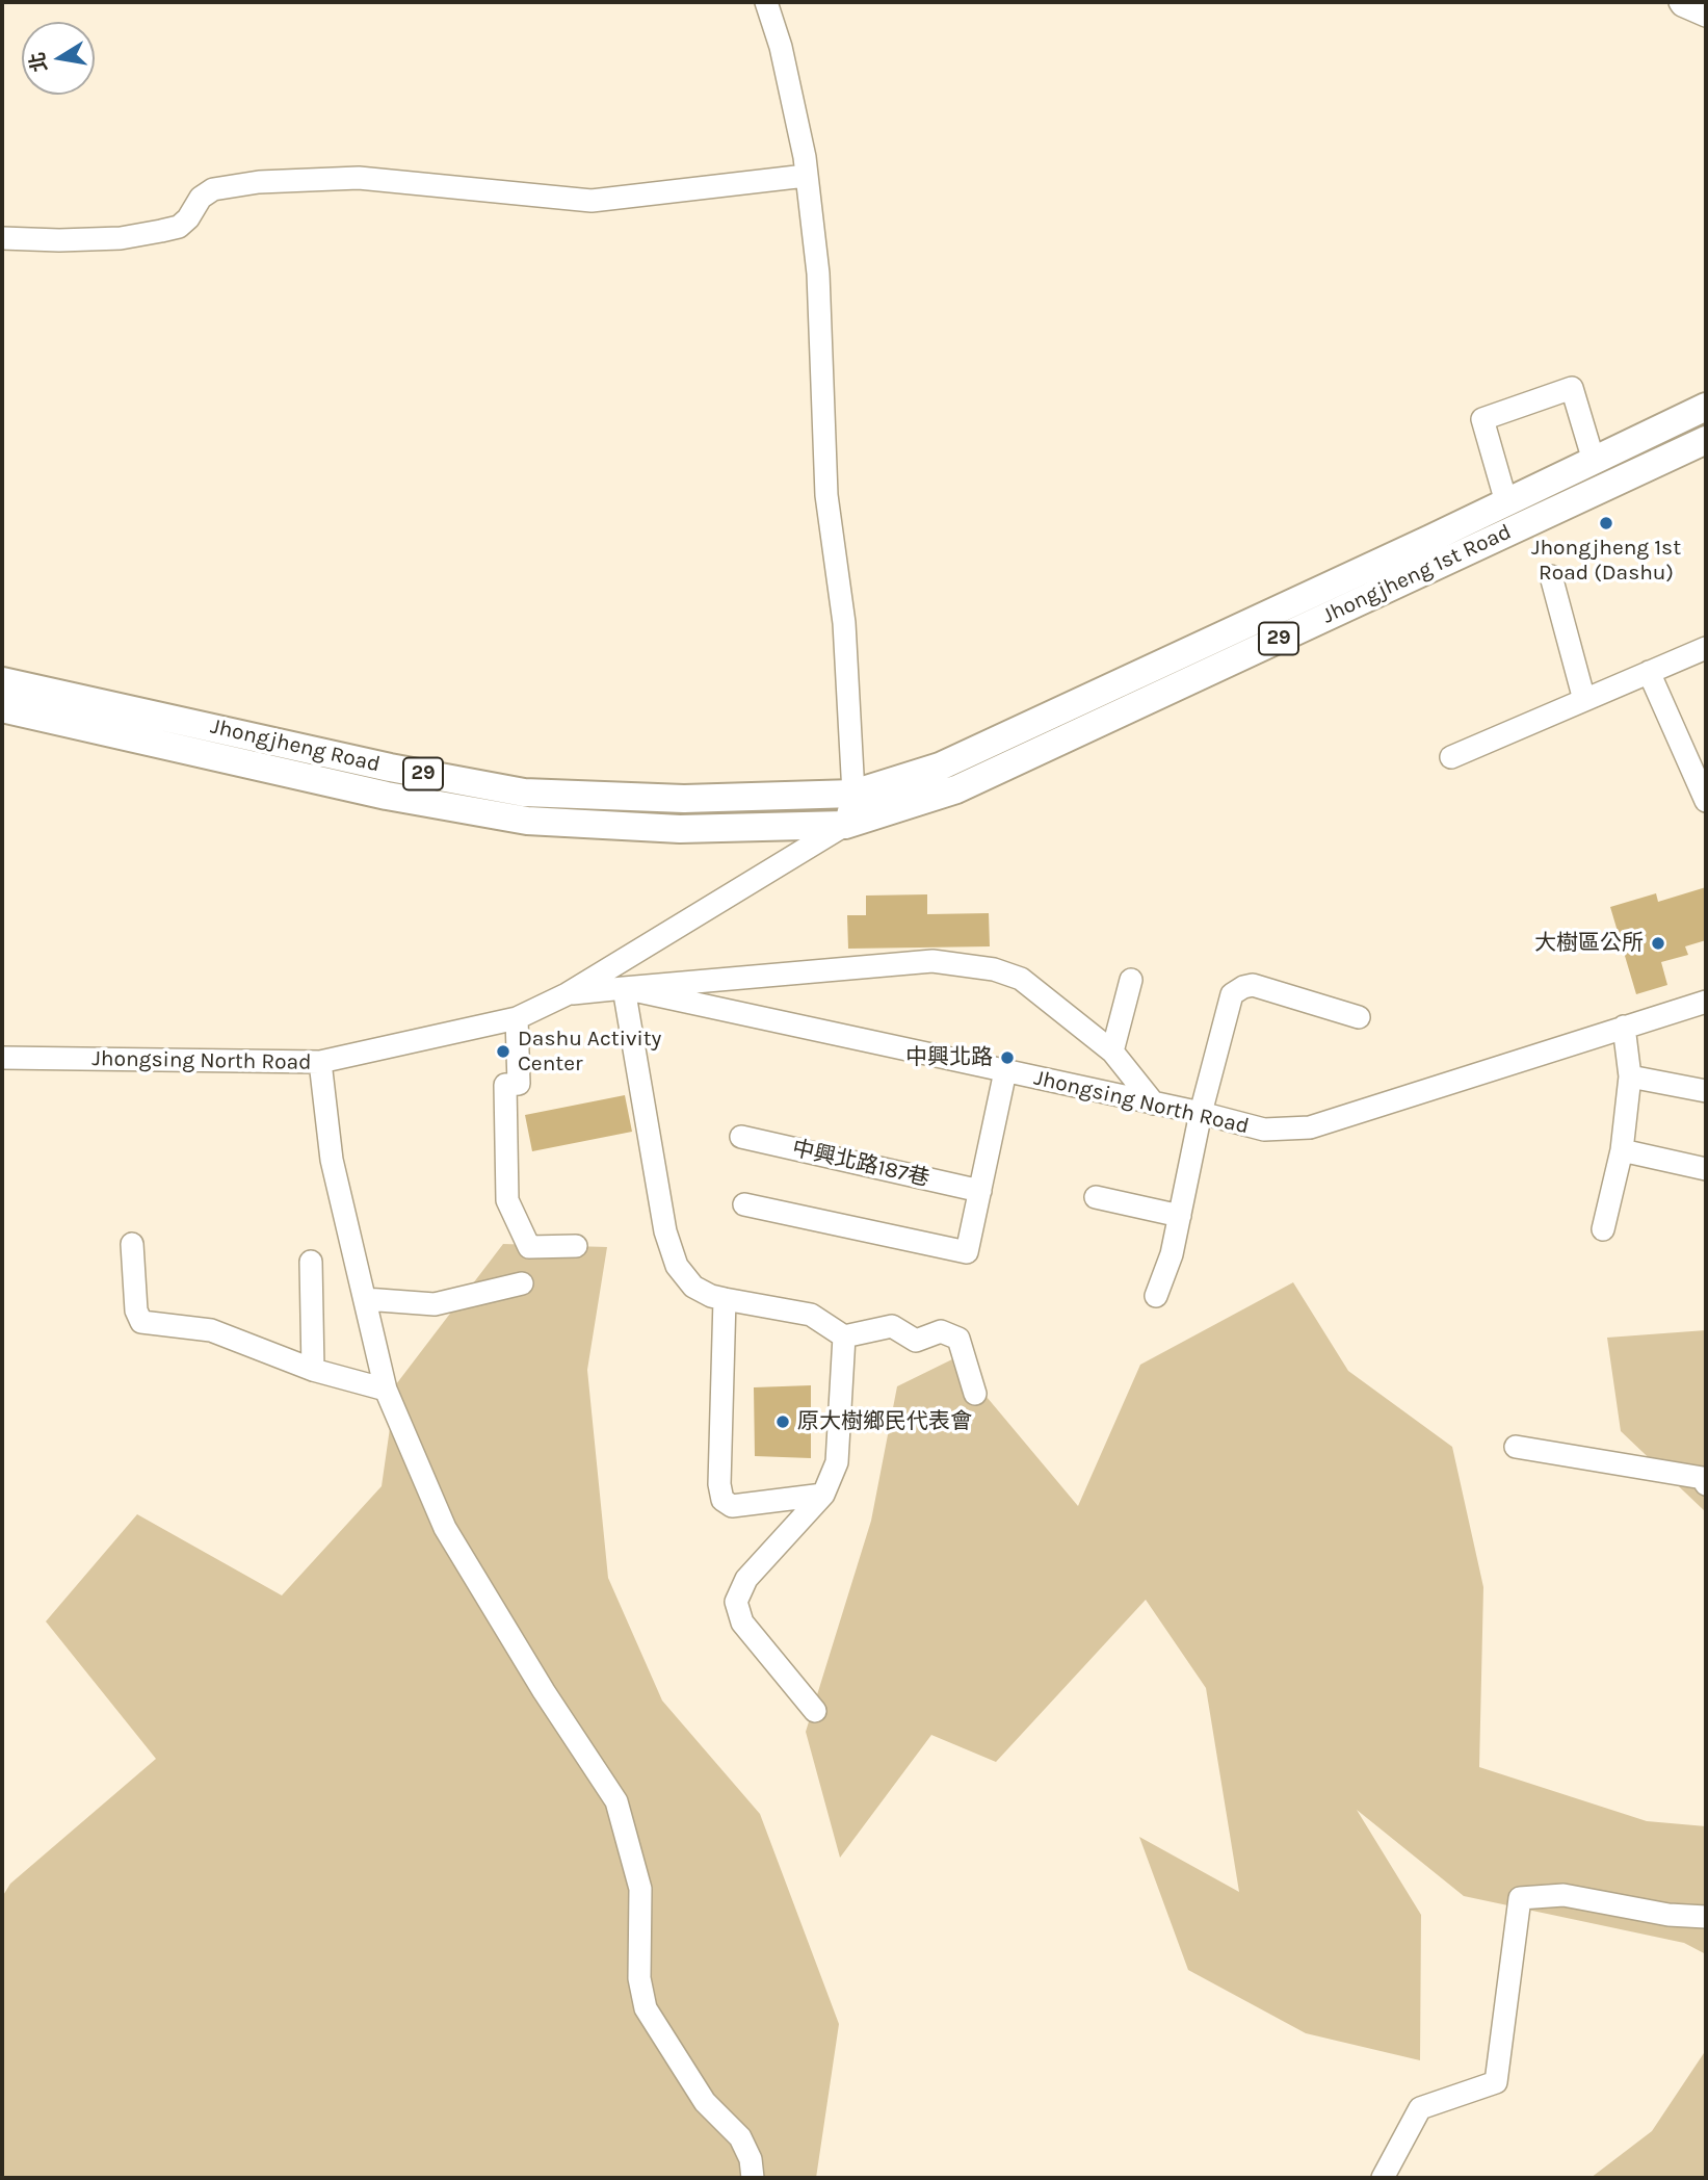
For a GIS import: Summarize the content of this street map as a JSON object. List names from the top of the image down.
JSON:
{
  "streets": {
    "main road": ["Jhongjheng 1st Road", "29", "Jhongjheng Road"],
    "street": ["Jhongsing North Road", "中興北路187巷"]
  },
  "crossings": [
    ["Jhongjheng 1st Road", "Jhongjheng Road"],
    ["Jhongjheng 1st Road", "Jhongsing North Road"],
    ["Jhongjheng Road", "Jhongsing North Road"]
  ],
  "places": [
    "Jhongjheng 1st Road (Dashu)",
    "大樹區公所",
    "Dashu Activity Center",
    "中興北路",
    "原大樹鄉民代表會"
  ],
  "north": "left"
}
